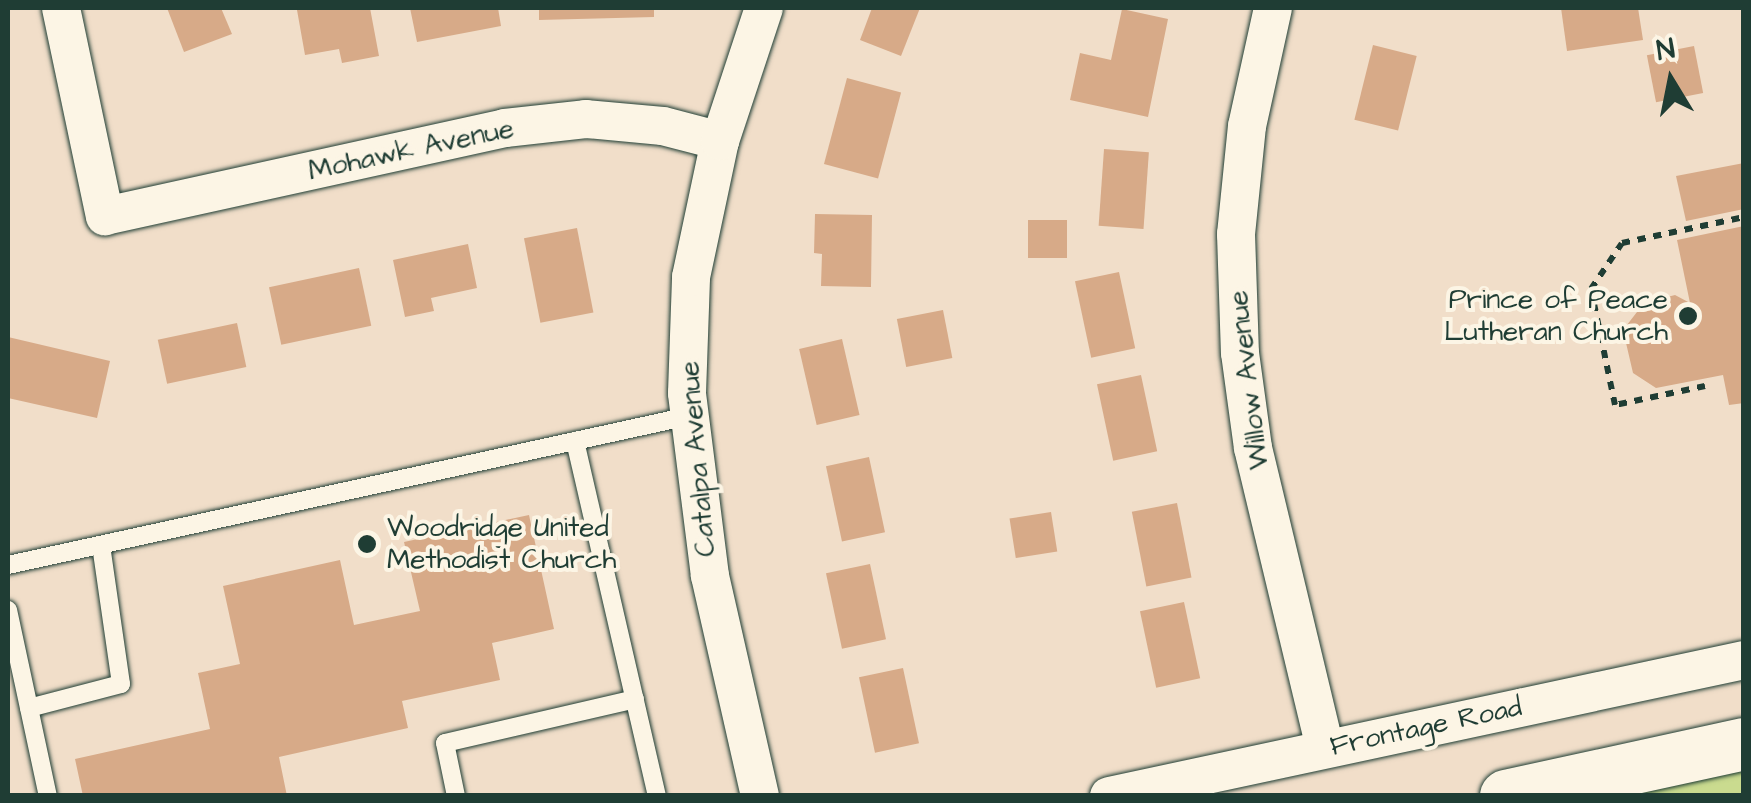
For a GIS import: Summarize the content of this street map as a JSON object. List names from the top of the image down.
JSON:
{
  "streets": {
    "street": [
      "Mohawk Avenue",
      "Willow Avenue",
      "Catalpa Avenue",
      "Frontage Road"
    ]
  },
  "crossings": [
    ["Mohawk Avenue", "Catalpa Avenue"],
    ["Willow Avenue", "Frontage Road"]
  ],
  "places": ["Prince of Peace Lutheran Church", "Woodridge United Methodist Church"],
  "north": "top"
}
